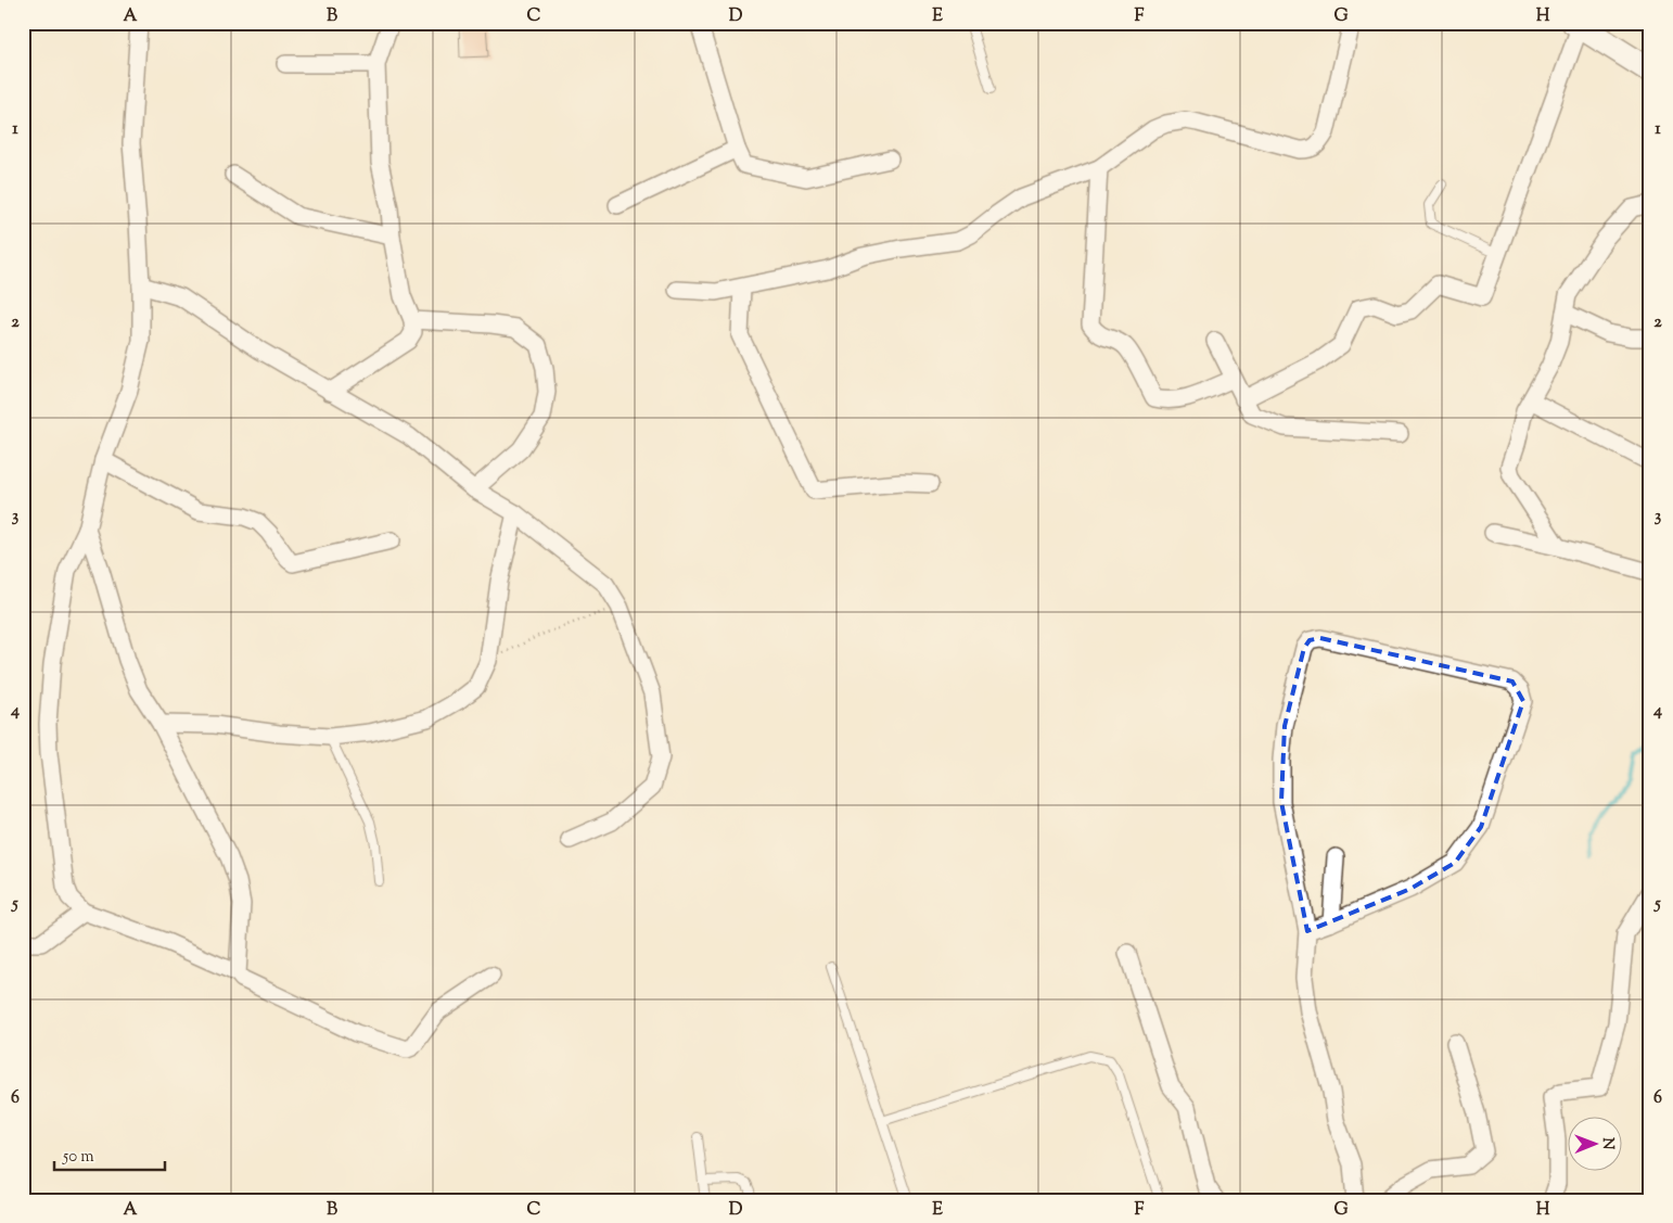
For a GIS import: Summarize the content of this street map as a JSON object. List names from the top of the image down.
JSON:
{
  "scale_bar": "50 m",
  "north": "right",
  "grid": {
    "columns": [
      "A",
      "B",
      "C",
      "D",
      "E",
      "F",
      "G",
      "H"
    ],
    "rows": [
      "1",
      "2",
      "3",
      "4",
      "5",
      "6"
    ]
  }
}
